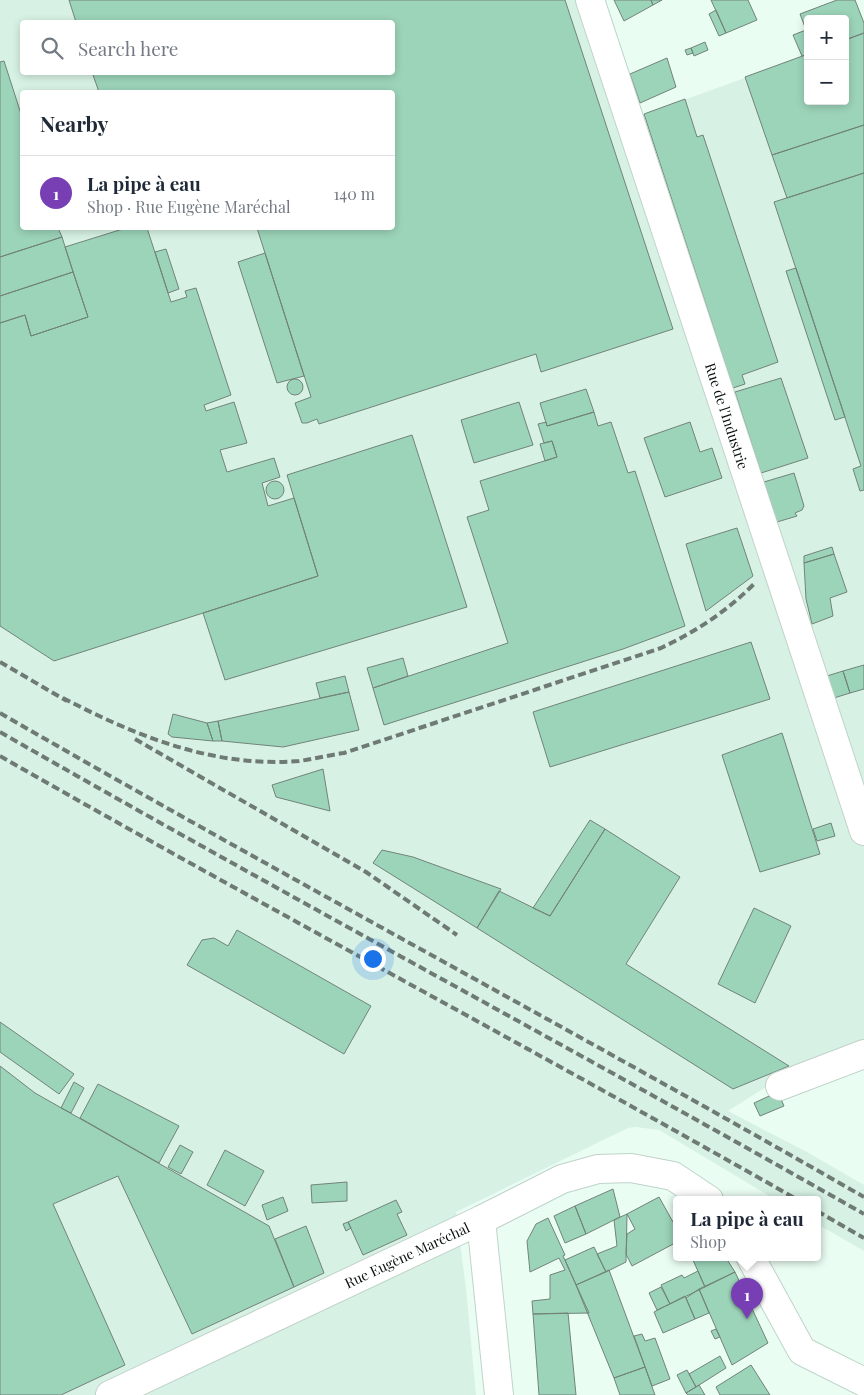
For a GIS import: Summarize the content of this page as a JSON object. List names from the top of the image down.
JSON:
{
  "streets": {
    "street": ["Rue de l'Industrie", "Rue Eugène Maréchal"]
  },
  "page": {
    "map_buttons": ["+", "−"],
    "search": "Search here",
    "heading": "Nearby",
    "list": [
      {
        "mark": "1",
        "name": "La pipe à eau",
        "note": "Shop · Rue Eugène Maréchal",
        "value": "140 m"
      }
    ],
    "popup": ["La pipe à eau", "Shop"],
    "pins": "1"
  }
}
